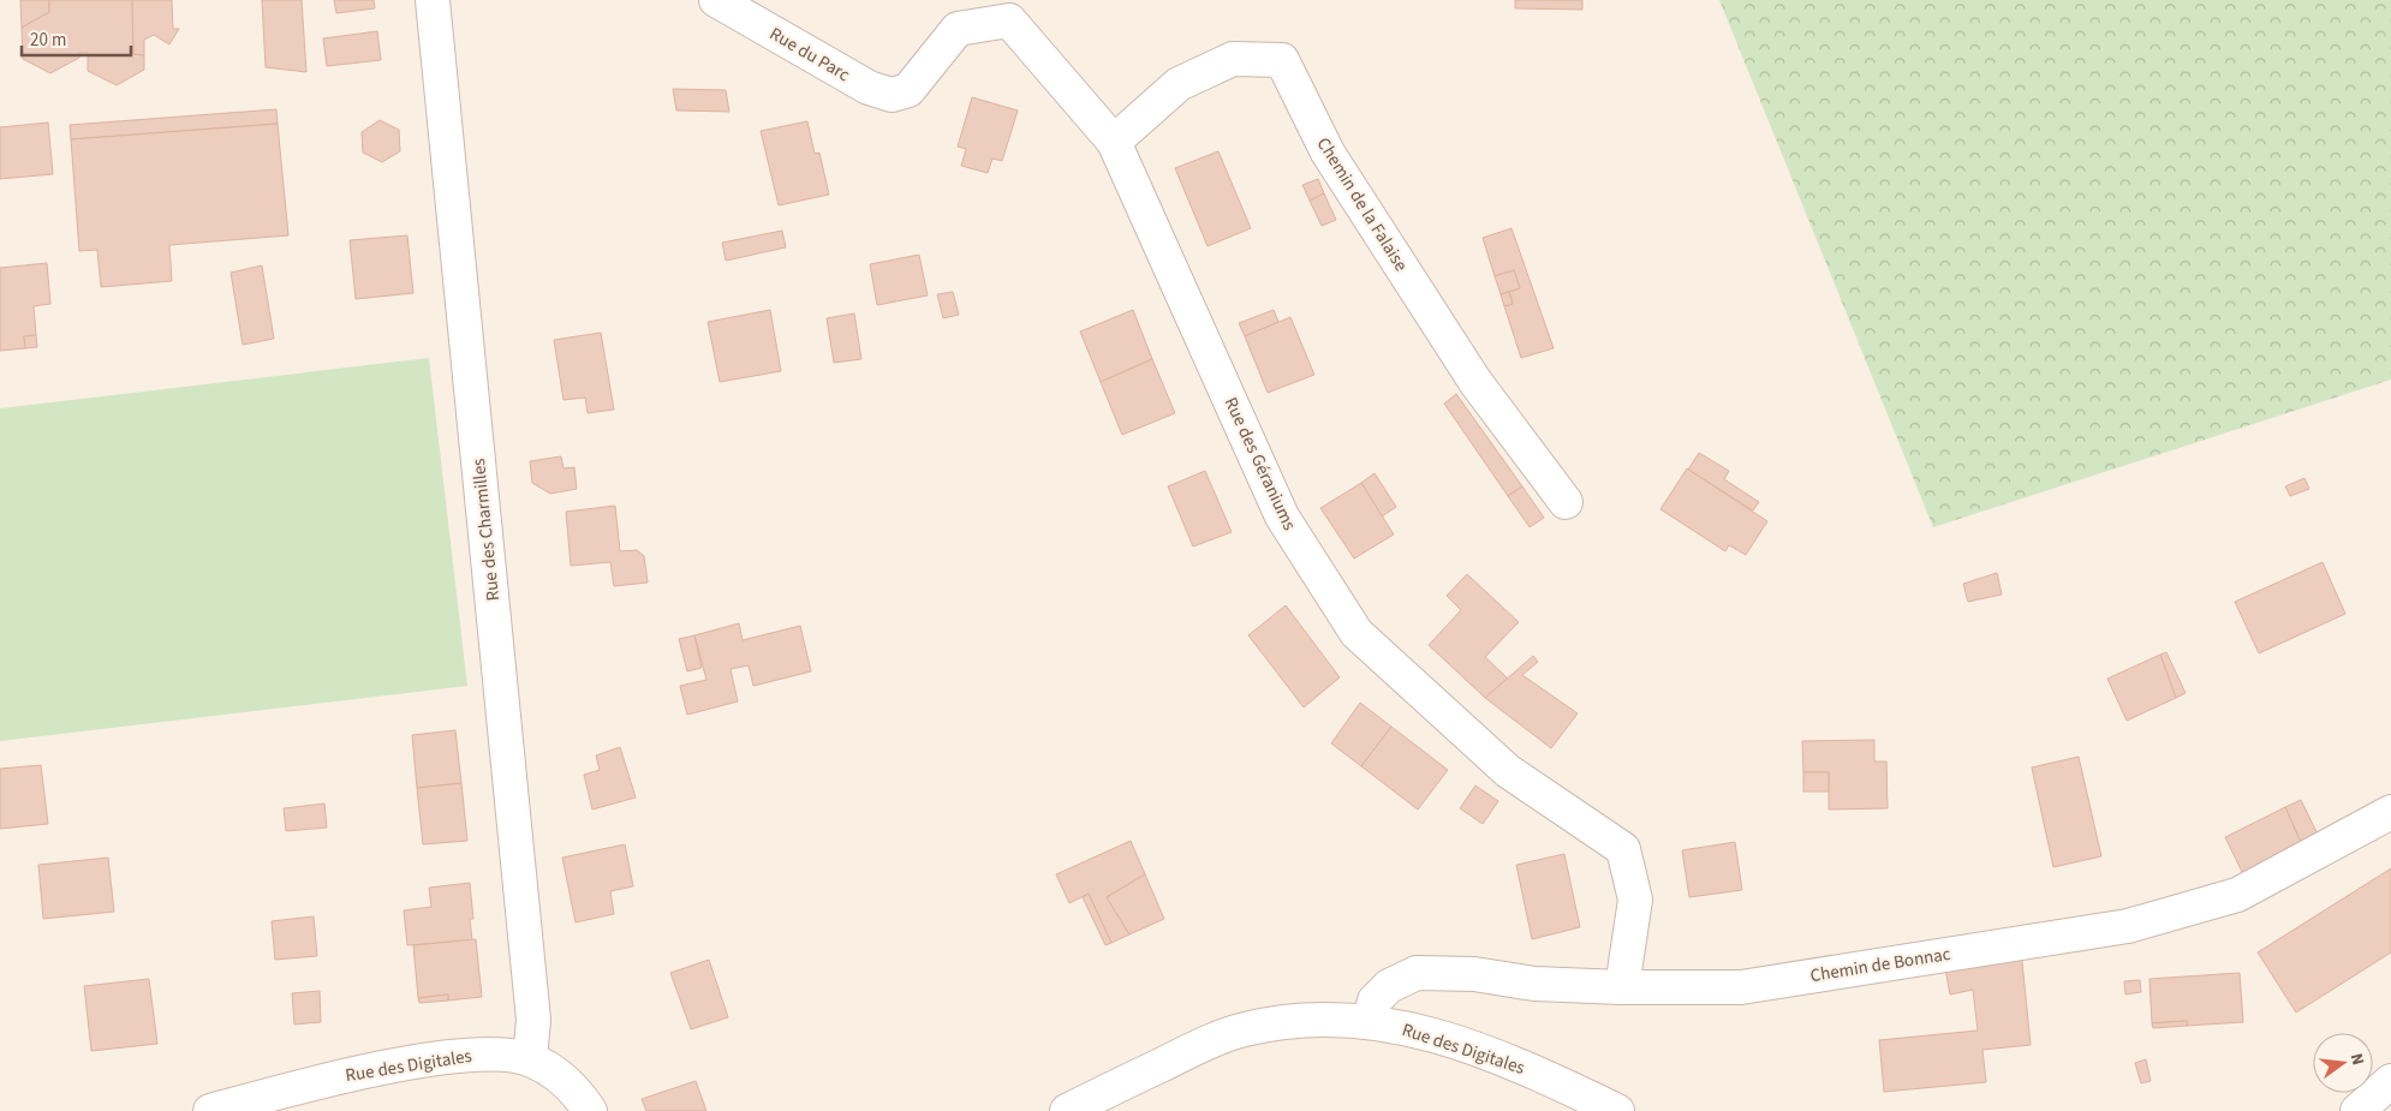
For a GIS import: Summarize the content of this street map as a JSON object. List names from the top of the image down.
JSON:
{
  "streets": {
    "street": [
      "Rue du Parc",
      "Chemin de la Falaise",
      "Rue des Géraniums",
      "Rue des Charmilles",
      "Chemin de Bonnac",
      "Rue des Digitales"
    ]
  },
  "crossings": [
    ["Rue du Parc", "Rue des Géraniums"],
    ["Chemin de la Falaise", "Rue des Géraniums"],
    ["Rue des Géraniums", "Chemin de Bonnac"],
    ["Rue des Charmilles", "Rue des Digitales"],
    ["Chemin de Bonnac", "Rue des Digitales"]
  ],
  "scale_bar": "20 m",
  "north": "right"
}
